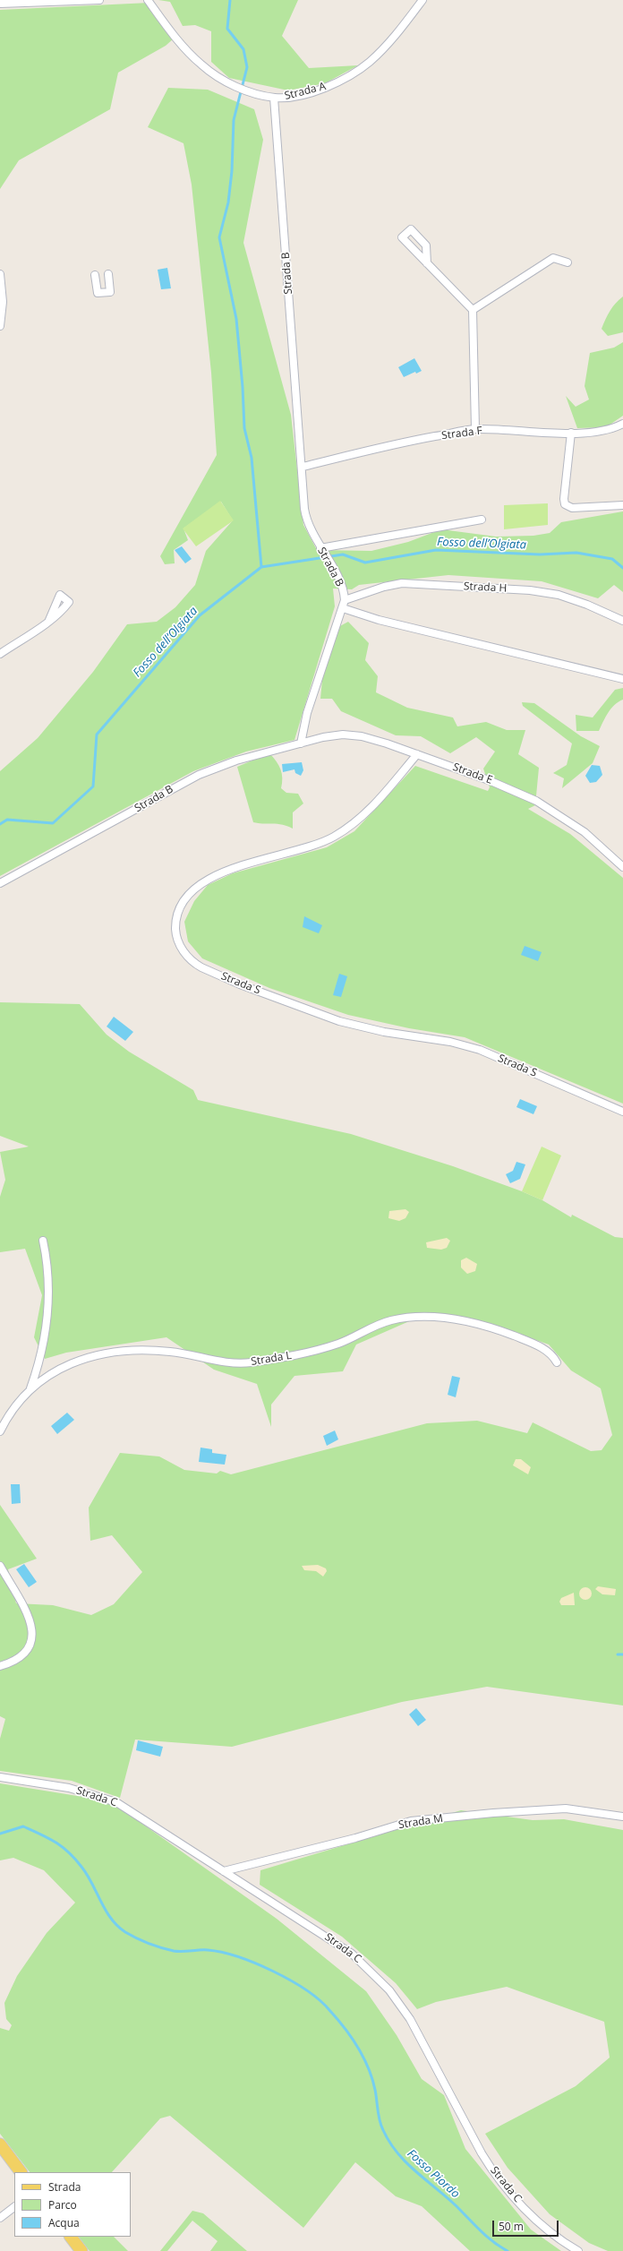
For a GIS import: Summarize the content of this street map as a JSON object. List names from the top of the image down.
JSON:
{
  "streets": {
    "street": [
      "Strada A",
      "Strada B",
      "Strada F",
      "Strada H",
      "Strada E",
      "Strada S",
      "Strada L",
      "Strada C",
      "Strada M"
    ]
  },
  "crossings": [
    ["Strada A", "Strada B"],
    ["Strada B", "Strada F"],
    ["Strada B", "Strada H"],
    ["Strada B", "Strada E"],
    ["Strada E", "Strada S"],
    ["Strada C", "Strada M"]
  ],
  "water": ["Fosso dell’Olgiata", "Fosso Piordo"],
  "legend": ["Strada", "Parco", "Acqua"],
  "scale_bar": "50 m"
}
